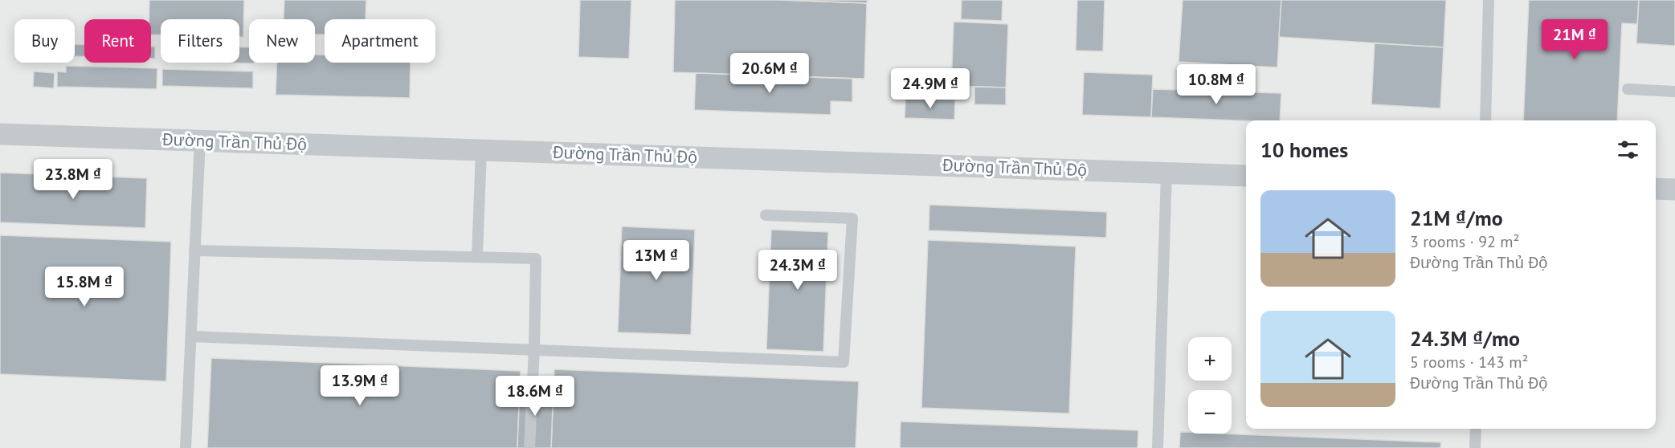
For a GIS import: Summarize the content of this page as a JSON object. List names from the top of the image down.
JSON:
{
  "streets": {
    "street": ["Đường Trần Thủ Độ"]
  },
  "page": {
    "price": [
      "21M ₫",
      "20.6M ₫",
      "10.8M ₫",
      "24.9M ₫",
      "23.8M ₫",
      "13M ₫",
      "24.3M ₫",
      "15.8M ₫",
      "13.9M ₫",
      "18.6M ₫"
    ],
    "chip": [
      "Buy",
      "Rent",
      "Filters",
      "New",
      "Apartment"
    ],
    "heading": "10 homes",
    "list": [
      {
        "name": "21M ₫/mo",
        "note": "3 rooms · 92 m² · Đường Trần Thủ Độ"
      },
      {
        "name": "24.3M ₫/mo",
        "note": "5 rooms · 143 m² · Đường Trần Thủ Độ"
      }
    ],
    "map_buttons": ["+", "−"]
  }
}
